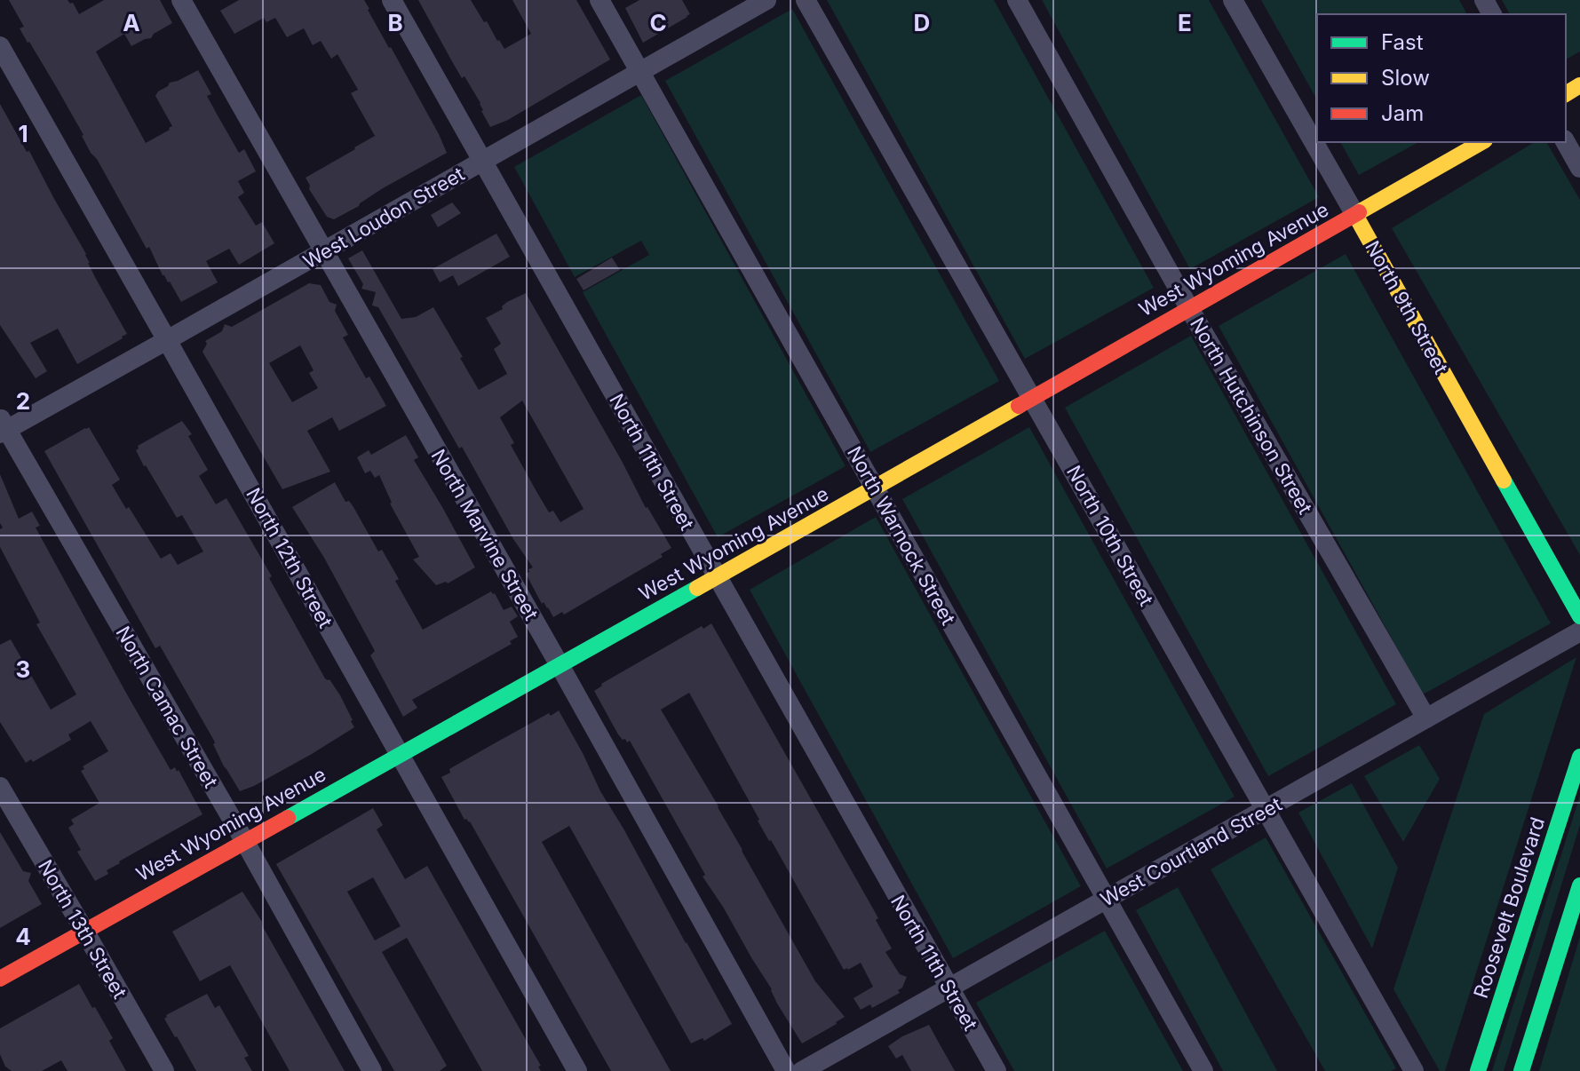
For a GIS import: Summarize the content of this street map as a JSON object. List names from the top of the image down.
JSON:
{
  "streets": {
    "main road": ["West Wyoming Avenue", "North 9th Street", "Roosevelt Boulevard"],
    "street": [
      "West Loudon Street",
      "North Hutchinson Street",
      "North 11th Street",
      "North Marvine Street",
      "North Warnock Street",
      "North 10th Street",
      "North 12th Street",
      "North Camac Street",
      "West Courtland Street",
      "North 13th Street"
    ]
  },
  "crossings": [
    ["West Loudon Street", "North 11th Street"],
    ["West Loudon Street", "North Marvine Street"],
    ["West Loudon Street", "North Warnock Street"],
    ["West Loudon Street", "North 12th Street"],
    ["West Loudon Street", "North Camac Street"],
    ["West Wyoming Avenue", "North 9th Street"],
    ["West Wyoming Avenue", "North Hutchinson Street"],
    ["West Wyoming Avenue", "North 11th Street"],
    ["West Wyoming Avenue", "North Marvine Street"],
    ["West Wyoming Avenue", "North Warnock Street"],
    ["West Wyoming Avenue", "North 10th Street"],
    ["West Wyoming Avenue", "North 12th Street"],
    ["West Wyoming Avenue", "North Camac Street"],
    ["West Wyoming Avenue", "North 13th Street"],
    ["North Hutchinson Street", "West Courtland Street"],
    ["North 11th Street", "West Courtland Street"],
    ["North Warnock Street", "West Courtland Street"],
    ["North 10th Street", "West Courtland Street"]
  ],
  "legend": ["Fast", "Slow", "Jam"],
  "grid": {
    "columns": [
      "A",
      "B",
      "C",
      "D",
      "E"
    ],
    "rows": [
      "1",
      "2",
      "3",
      "4"
    ]
  }
}
